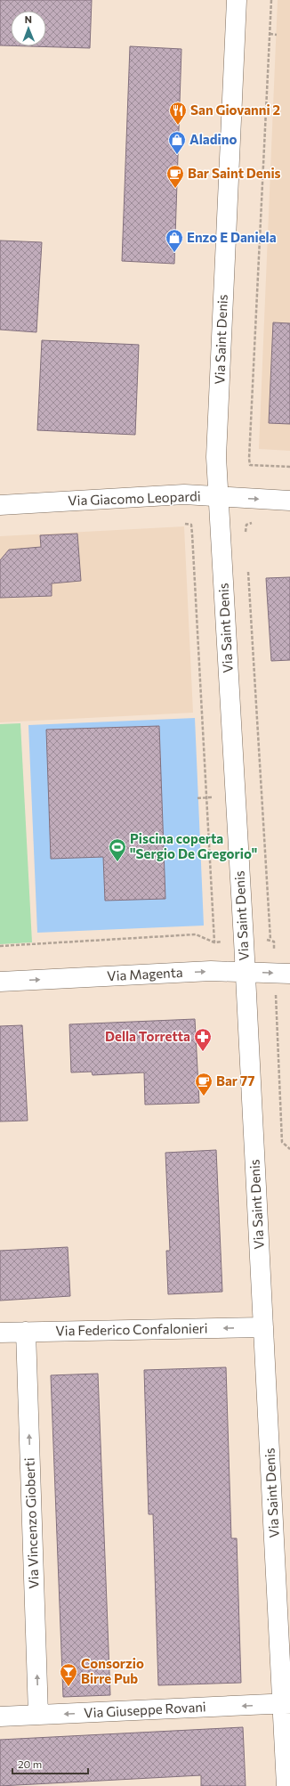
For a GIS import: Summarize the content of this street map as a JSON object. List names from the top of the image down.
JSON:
{
  "streets": {
    "street": [
      "Via Saint Denis",
      "Via Giacomo Leopardi",
      "Via Magenta",
      "Via Federico Confalonieri",
      "Via Vincenzo Gioberti",
      "Via Giuseppe Rovani"
    ]
  },
  "crossings": [
    ["Via Saint Denis", "Via Giacomo Leopardi"],
    ["Via Saint Denis", "Via Magenta"],
    ["Via Saint Denis", "Via Federico Confalonieri"],
    ["Via Saint Denis", "Via Giuseppe Rovani"],
    ["Via Federico Confalonieri", "Via Vincenzo Gioberti"],
    ["Via Vincenzo Gioberti", "Via Giuseppe Rovani"]
  ],
  "one_way": [
    "Via Magenta",
    "Via Federico Confalonieri",
    "Via Vincenzo Gioberti",
    "Via Giuseppe Rovani"
  ],
  "places": {
    "restaurant": ["San Giovanni 2"],
    "shop": ["Aladino", "Enzo E Daniela"],
    "cafe": ["Bar Saint Denis", "Bar 77"],
    "sports": ["Piscina coperta \"Sergio De Gregorio\""],
    "pharmacy": ["Della Torretta"],
    "bar": ["Consorzio Birre Pub"]
  },
  "scale_bar": "20 m",
  "north": "top"
}
